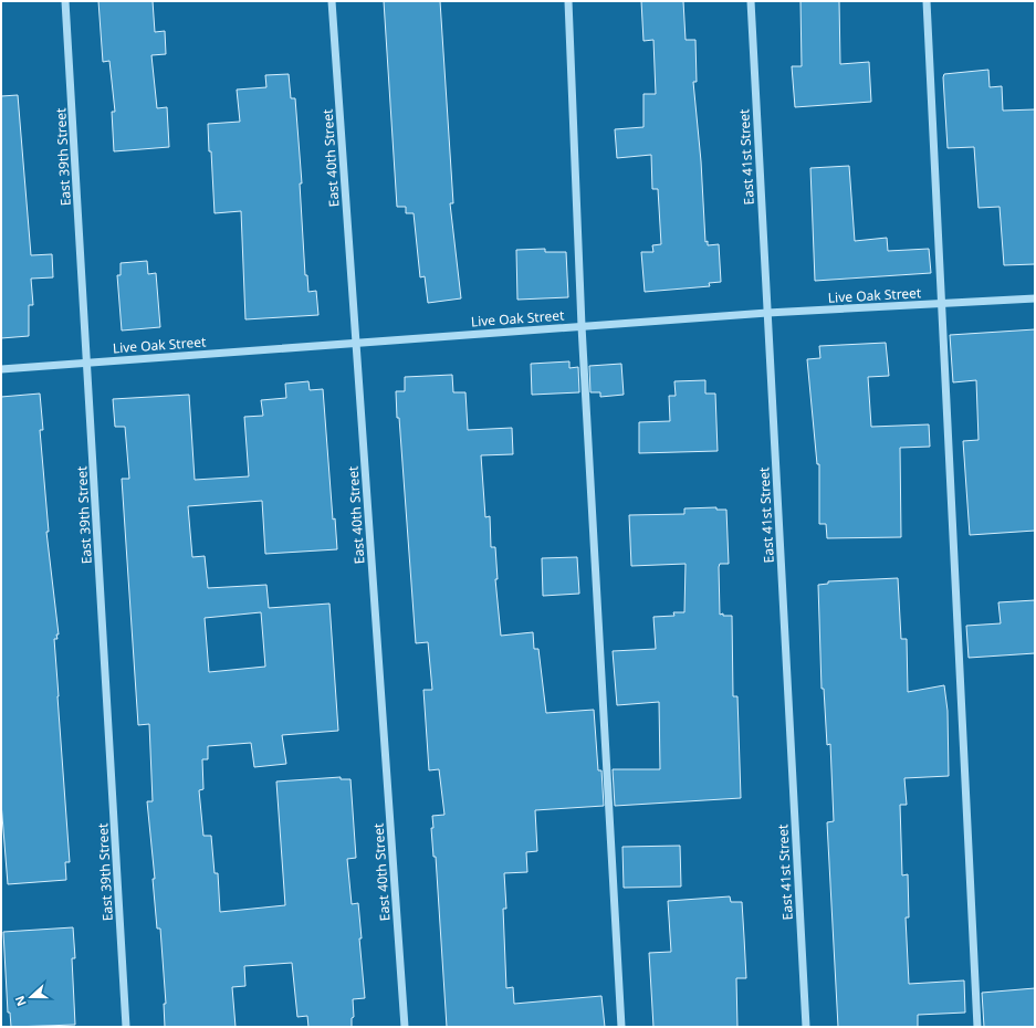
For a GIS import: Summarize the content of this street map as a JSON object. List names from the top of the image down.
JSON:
{
  "streets": {
    "street": [
      "East 39th Street",
      "East 41st Street",
      "East 40th Street",
      "Live Oak Street"
    ]
  },
  "crossings": [
    ["East 39th Street", "Live Oak Street"],
    ["East 41st Street", "Live Oak Street"],
    ["East 40th Street", "Live Oak Street"]
  ],
  "north": "left"
}
